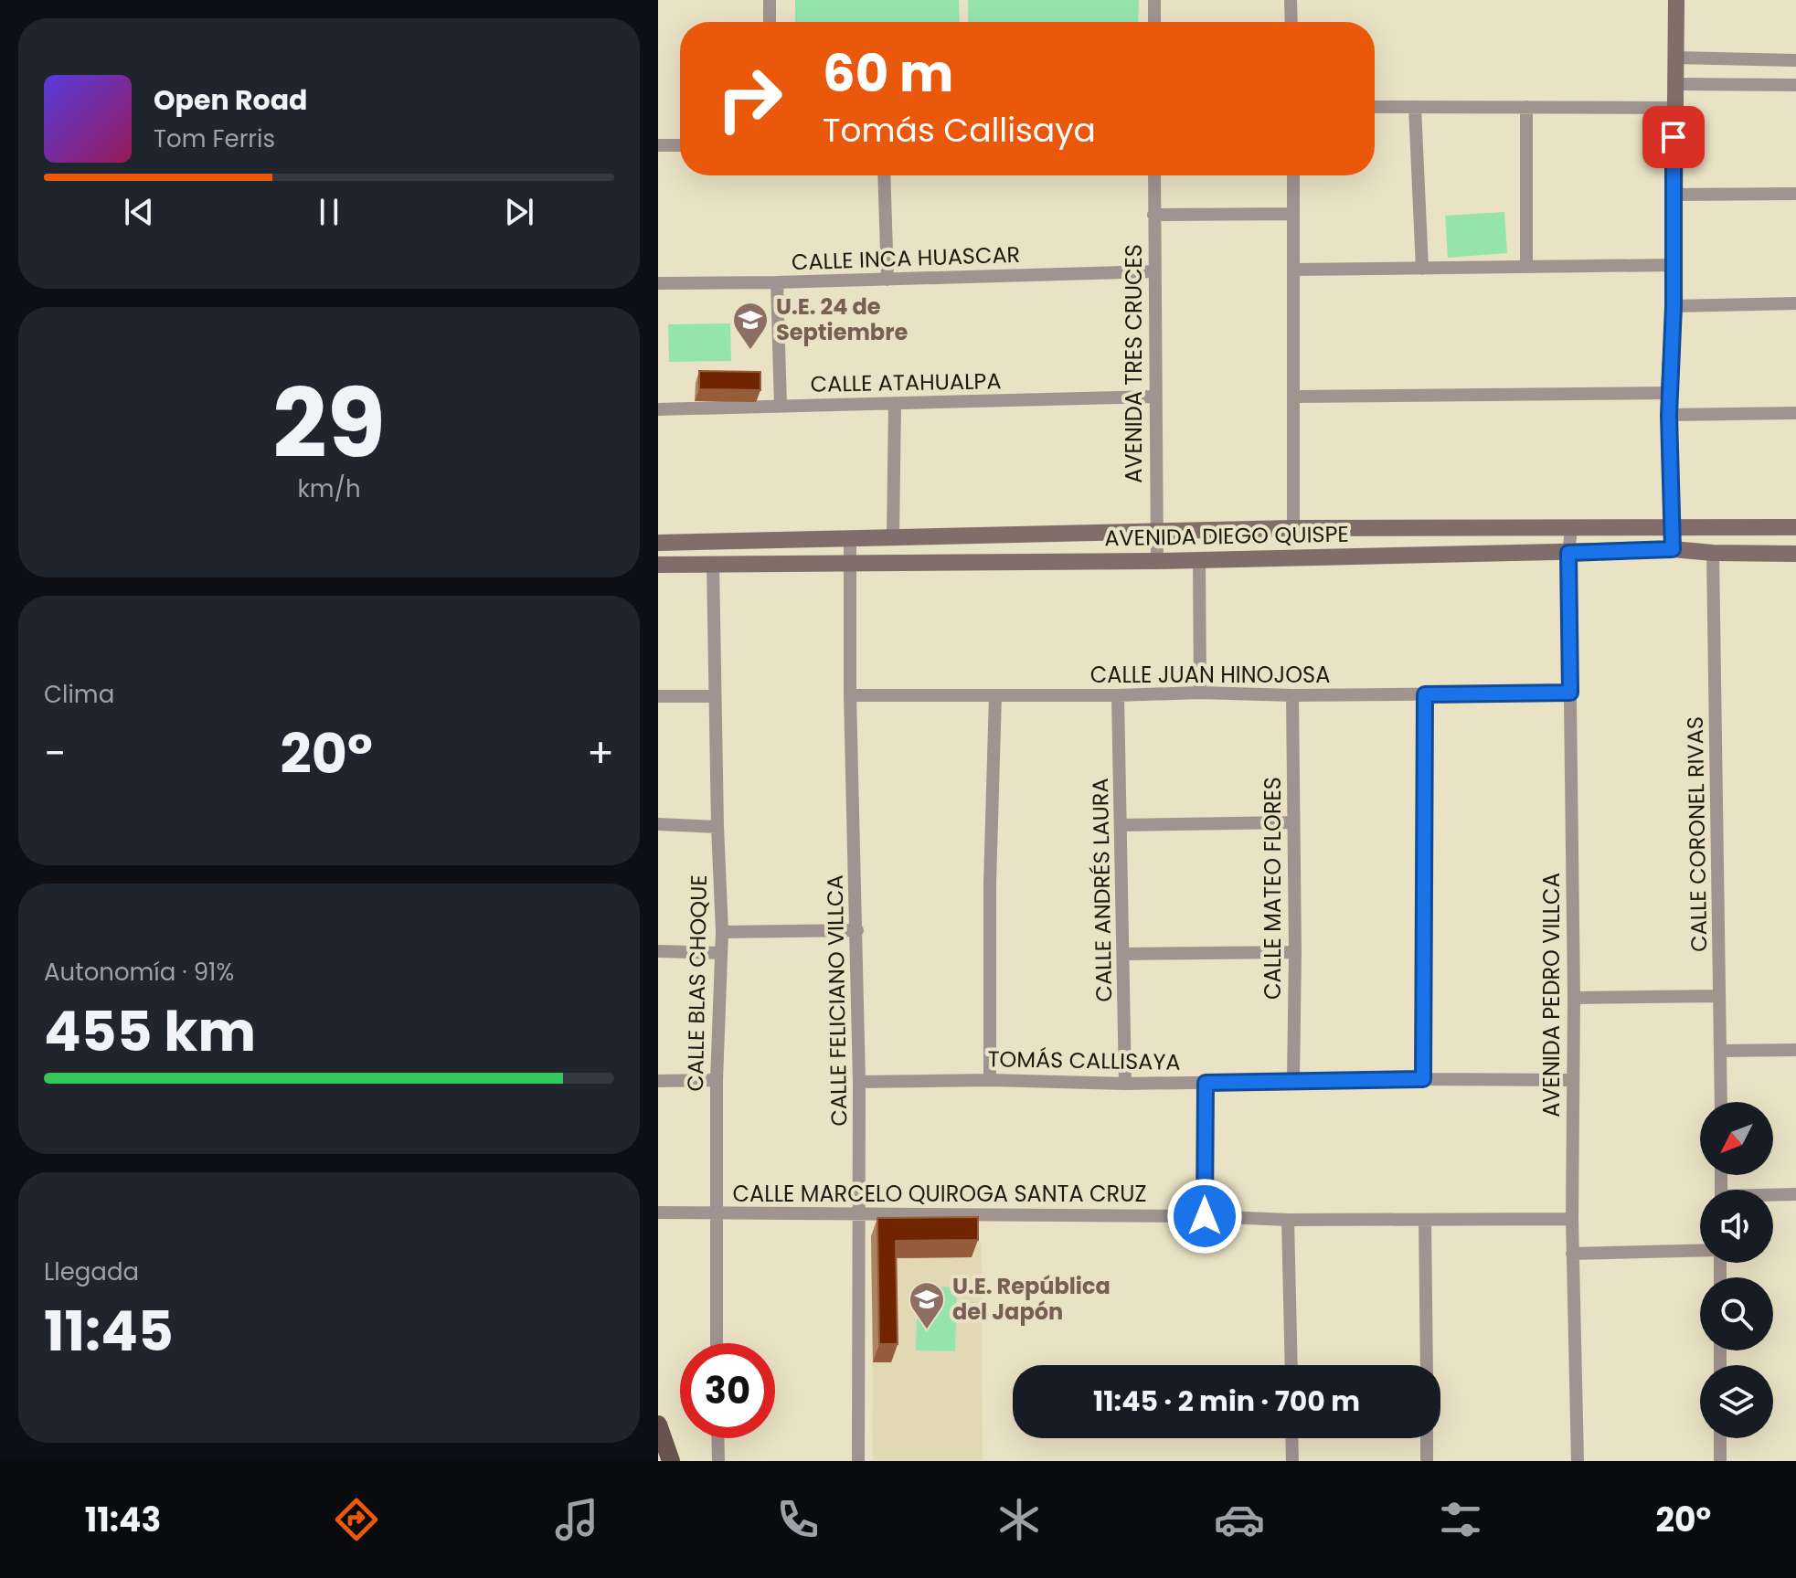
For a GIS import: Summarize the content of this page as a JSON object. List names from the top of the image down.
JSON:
{
  "streets": {
    "street": [
      "CALLE INCA HUASCAR",
      "AVENIDA TRES CRUCES",
      "CALLE ATAHUALPA",
      "AVENIDA DIEGO QUISPE",
      "CALLE JUAN HINOJOSA",
      "CALLE CORONEL RIVAS",
      "CALLE MATEO FLORES",
      "CALLE ANDRÉS LAURA",
      "CALLE BLAS CHOQUE",
      "AVENIDA PEDRO VILLCA",
      "CALLE FELICIANO VILLCA",
      "TOMÁS CALLISAYA",
      "CALLE MARCELO QUIROGA SANTA CRUZ"
    ]
  },
  "crossings": [
    ["CALLE INCA HUASCAR", "AVENIDA TRES CRUCES"],
    ["AVENIDA TRES CRUCES", "CALLE ATAHUALPA"],
    ["AVENIDA TRES CRUCES", "AVENIDA DIEGO QUISPE"],
    ["AVENIDA DIEGO QUISPE", "CALLE CORONEL RIVAS"],
    ["AVENIDA DIEGO QUISPE", "CALLE BLAS CHOQUE"],
    ["AVENIDA DIEGO QUISPE", "AVENIDA PEDRO VILLCA"],
    ["AVENIDA DIEGO QUISPE", "CALLE FELICIANO VILLCA"],
    ["CALLE JUAN HINOJOSA", "CALLE MATEO FLORES"],
    ["CALLE JUAN HINOJOSA", "CALLE ANDRÉS LAURA"],
    ["CALLE JUAN HINOJOSA", "AVENIDA PEDRO VILLCA"],
    ["CALLE JUAN HINOJOSA", "CALLE FELICIANO VILLCA"],
    ["CALLE MATEO FLORES", "TOMÁS CALLISAYA"],
    ["CALLE ANDRÉS LAURA", "TOMÁS CALLISAYA"],
    ["CALLE BLAS CHOQUE", "CALLE MARCELO QUIROGA SANTA CRUZ"],
    ["AVENIDA PEDRO VILLCA", "TOMÁS CALLISAYA"],
    ["AVENIDA PEDRO VILLCA", "CALLE MARCELO QUIROGA SANTA CRUZ"],
    ["CALLE FELICIANO VILLCA", "TOMÁS CALLISAYA"],
    ["CALLE FELICIANO VILLCA", "CALLE MARCELO QUIROGA SANTA CRUZ"]
  ],
  "places": {
    "school or university": ["U.E. 24 de Septiembre", "U.E. República del Japón"]
  },
  "north": "bottom left",
  "page": {
    "turn": ["60 m", "Tomás Callisaya"],
    "song": ["Open Road", "Tom Ferris"],
    "tile": [
      ["29", "km/h"],
      "Clima",
      ["Autonomía · 91%", "455 km"],
      ["Llegada", "11:45"]
    ],
    "heat": ["−", "20°", "+"],
    "limit": "30",
    "trip": "11:45 · 2 min · 700 m",
    "tabs": ["11:43", "20°"]
  }
}
